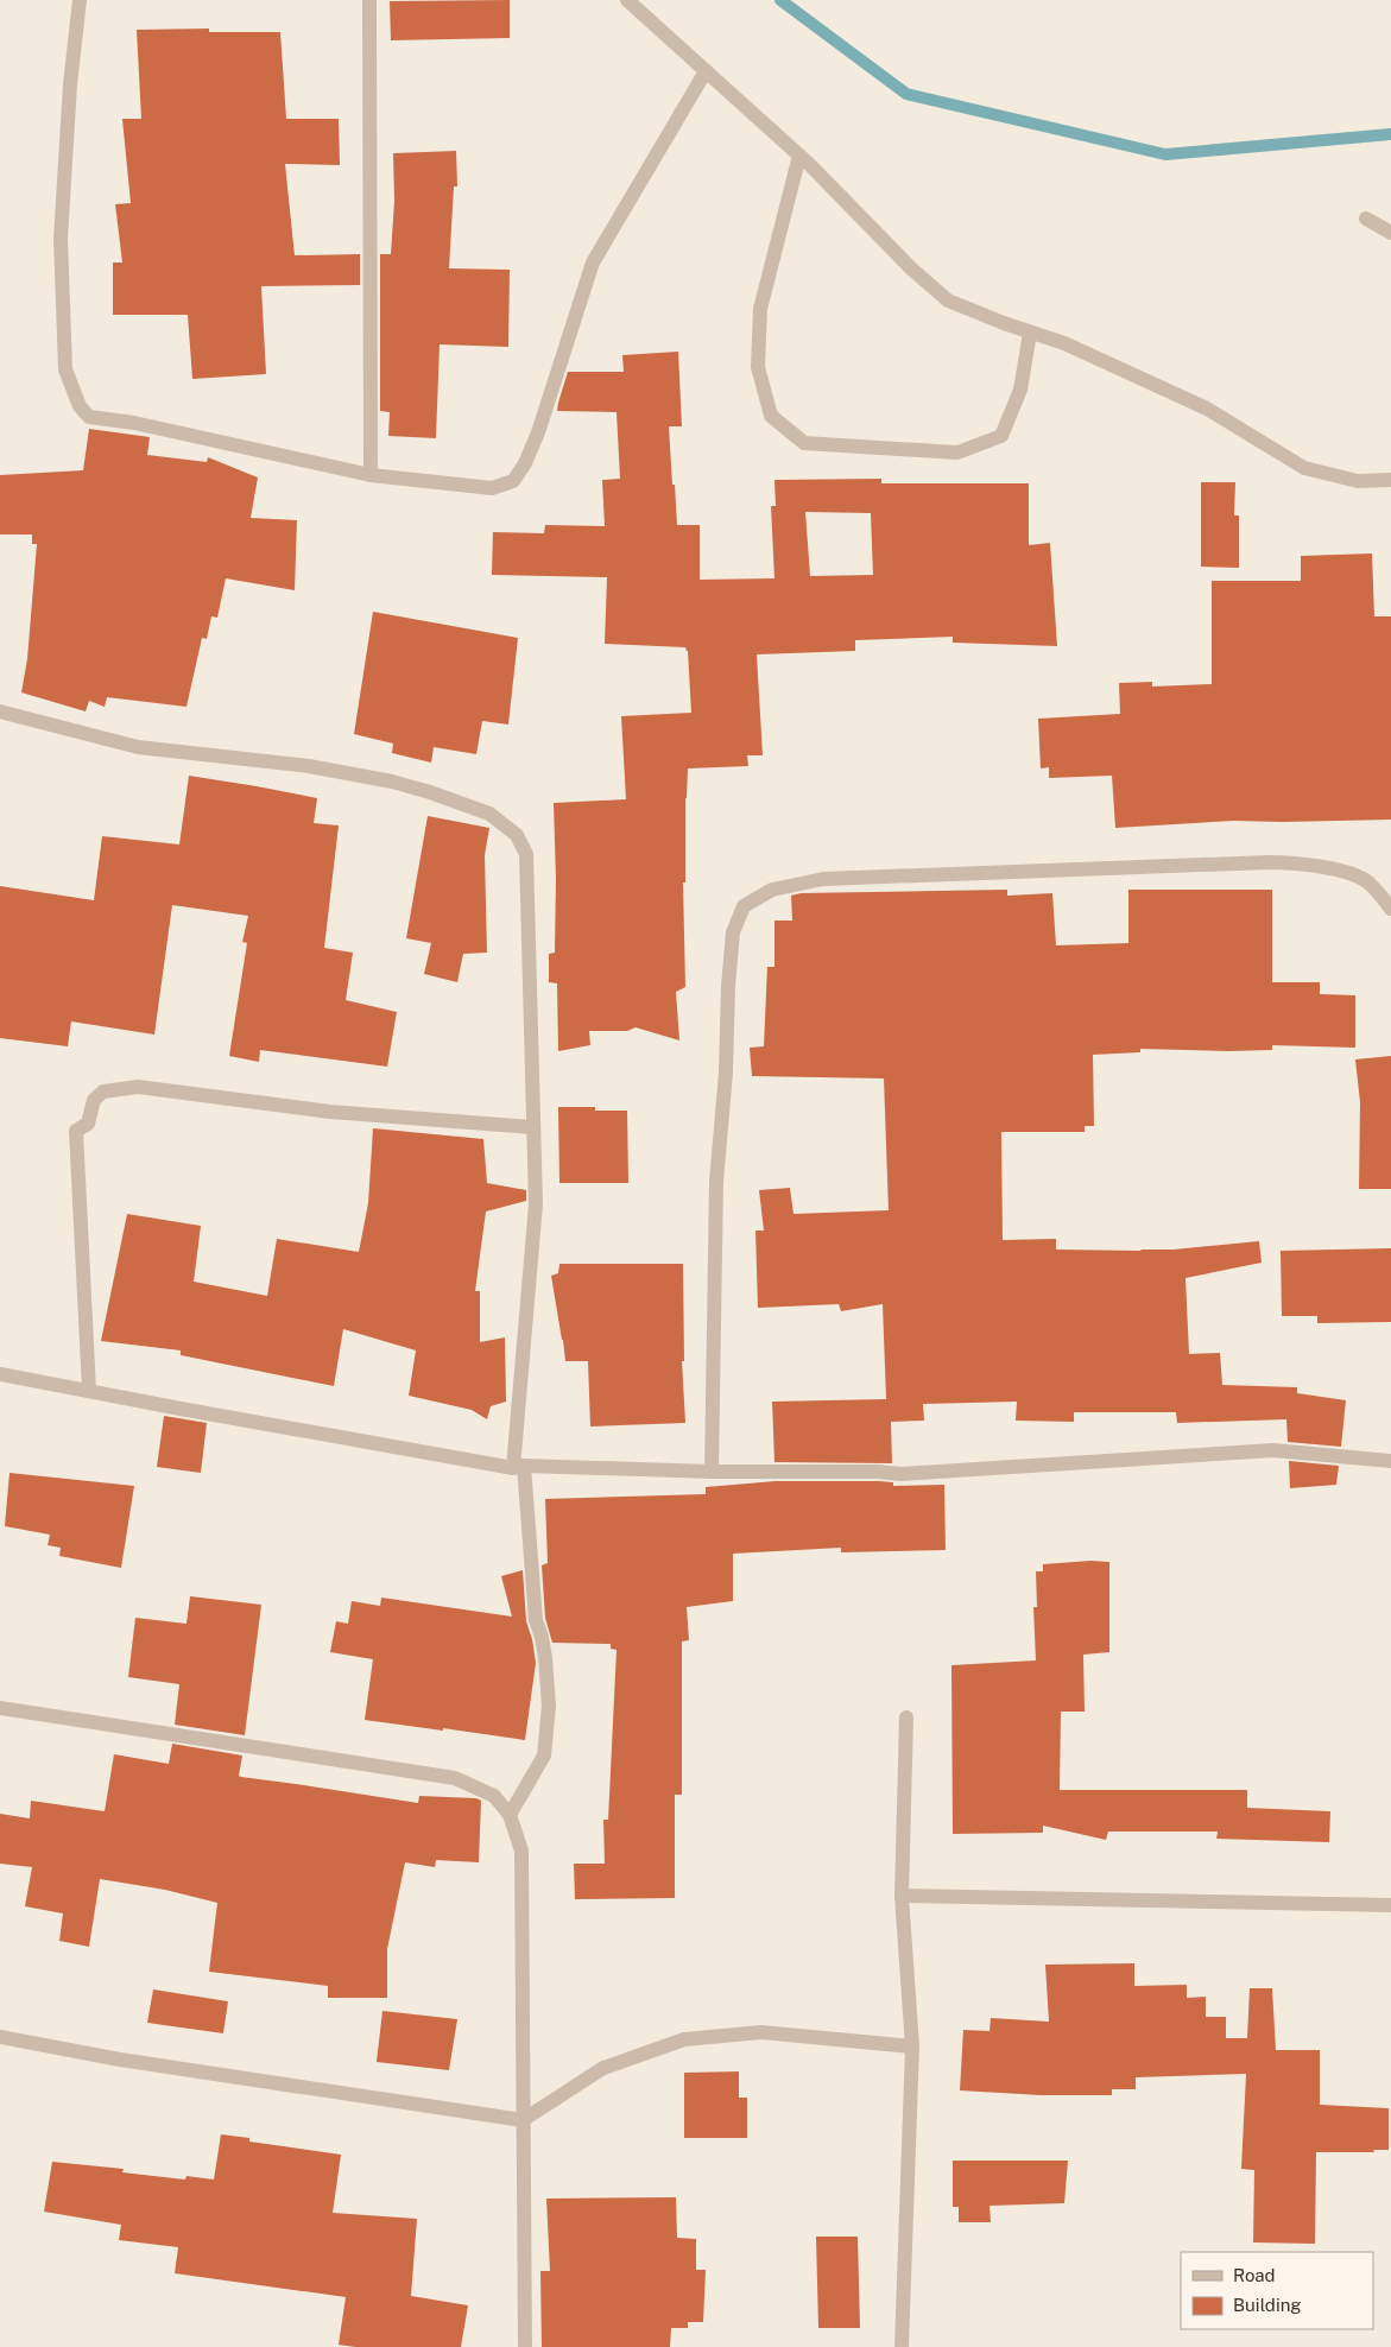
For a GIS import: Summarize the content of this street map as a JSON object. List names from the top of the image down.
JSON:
{
  "legend": ["Road", "Building"]
}
